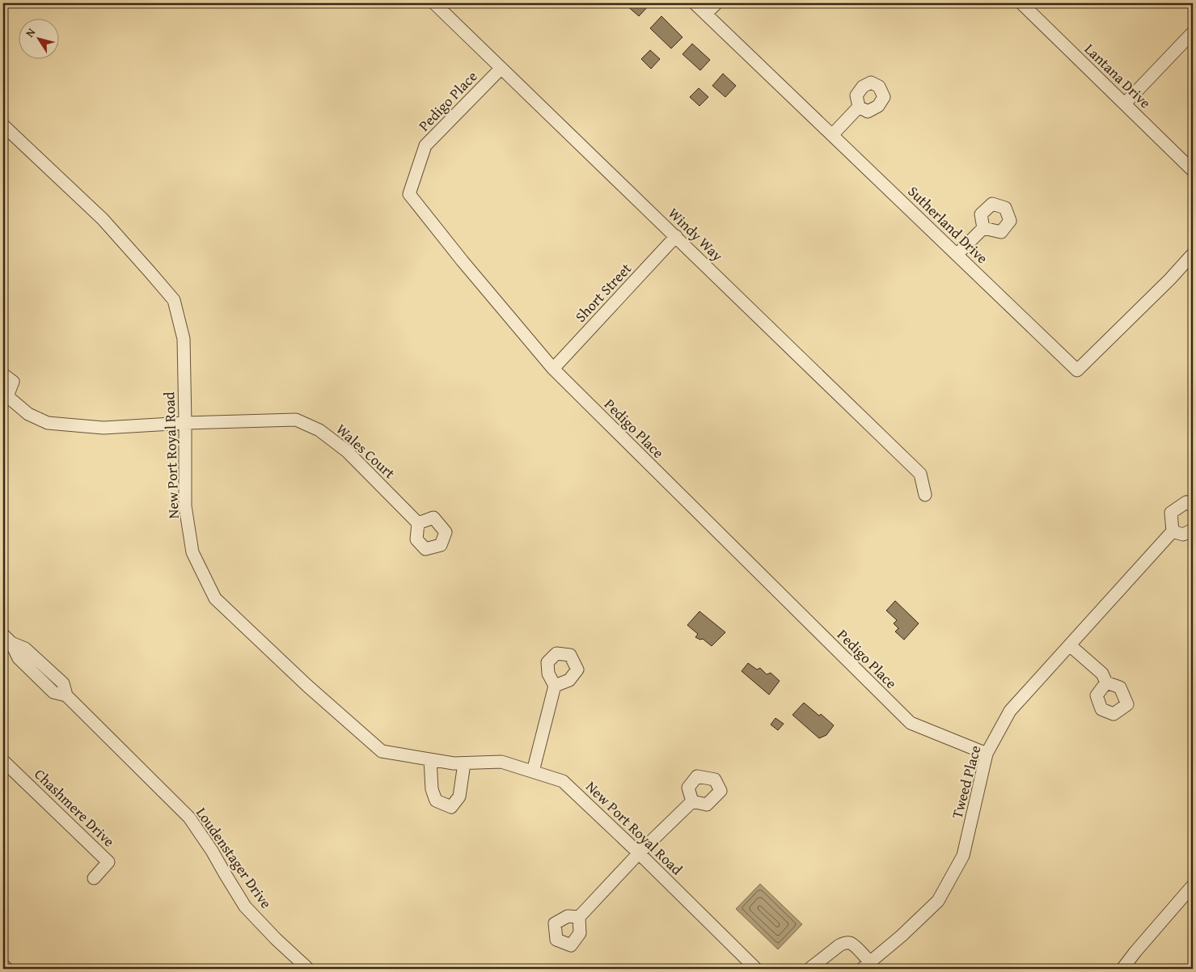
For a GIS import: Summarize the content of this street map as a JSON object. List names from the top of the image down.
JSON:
{
  "streets": {
    "street": [
      "Lantana Drive",
      "Pedigo Place",
      "Sutherland Drive",
      "Windy Way",
      "Short Street",
      "Wales Court",
      "New Port Royal Road",
      "Tweed Place",
      "Chashmere Drive",
      "Loudenstager Drive"
    ]
  },
  "crossings": [
    ["Pedigo Place", "Windy Way"],
    ["Pedigo Place", "Short Street"],
    ["Pedigo Place", "Tweed Place"],
    ["Windy Way", "Short Street"],
    ["Wales Court", "New Port Royal Road"]
  ],
  "north": "top left"
}
